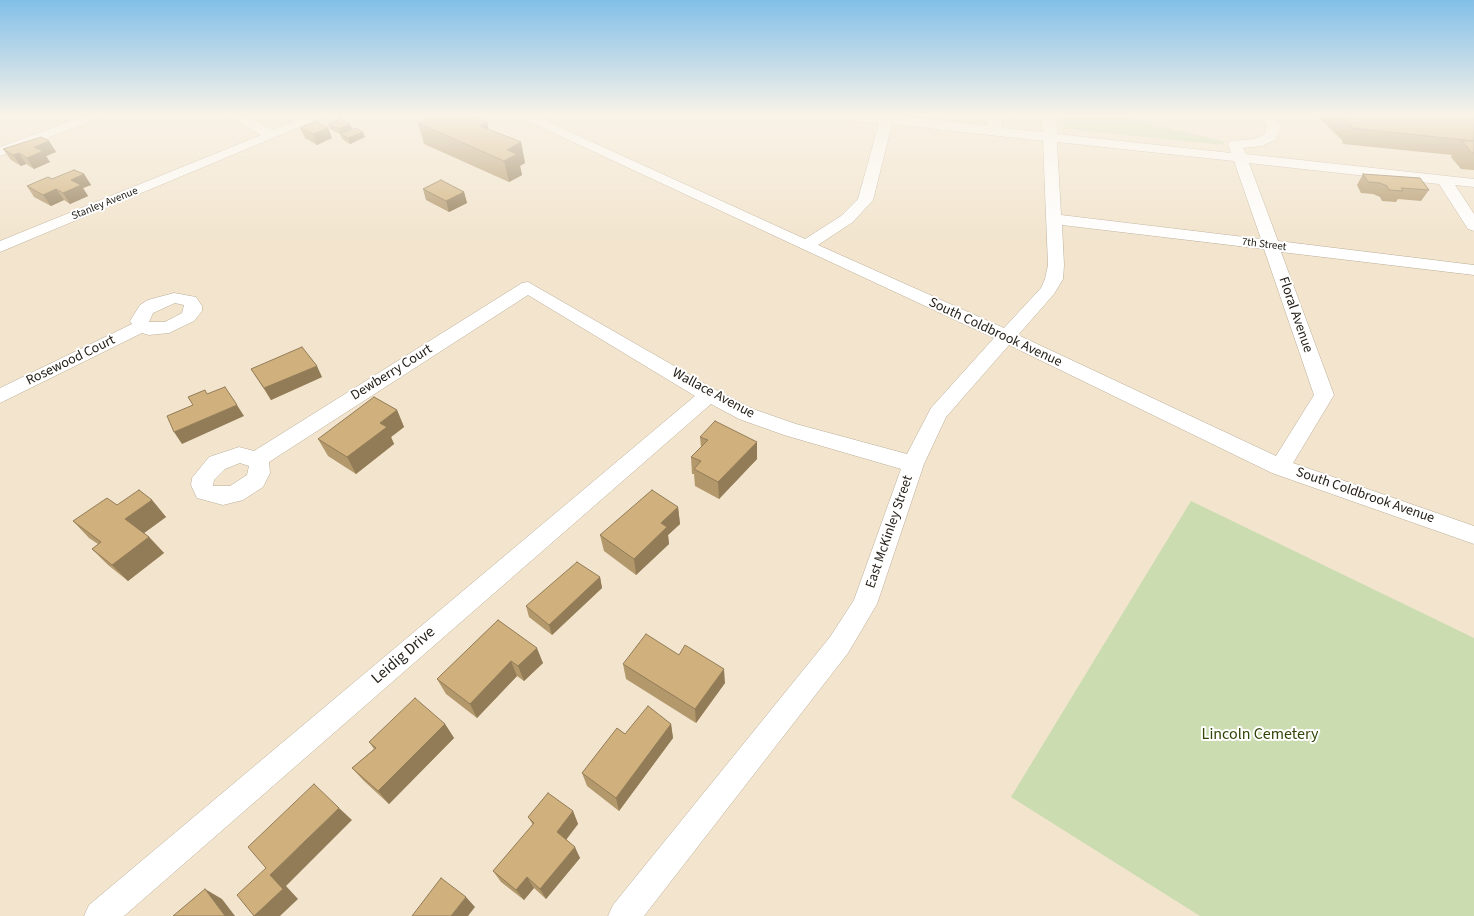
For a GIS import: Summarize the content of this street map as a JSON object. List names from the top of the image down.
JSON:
{
  "streets": {
    "street": [
      "Stanley Avenue",
      "7th Street",
      "Floral Avenue",
      "South Coldbrook Avenue",
      "Rosewood Court",
      "Dewberry Court",
      "Wallace Avenue",
      "East McKinley Street",
      "Leidig Drive"
    ]
  },
  "crossings": [
    ["7th Street", "Floral Avenue"],
    ["7th Street", "East McKinley Street"],
    ["Floral Avenue", "South Coldbrook Avenue"],
    ["South Coldbrook Avenue", "East McKinley Street"],
    ["Dewberry Court", "Wallace Avenue"],
    ["Wallace Avenue", "East McKinley Street"],
    ["Wallace Avenue", "Leidig Drive"]
  ],
  "parks": ["Lincoln Cemetery"]
}
